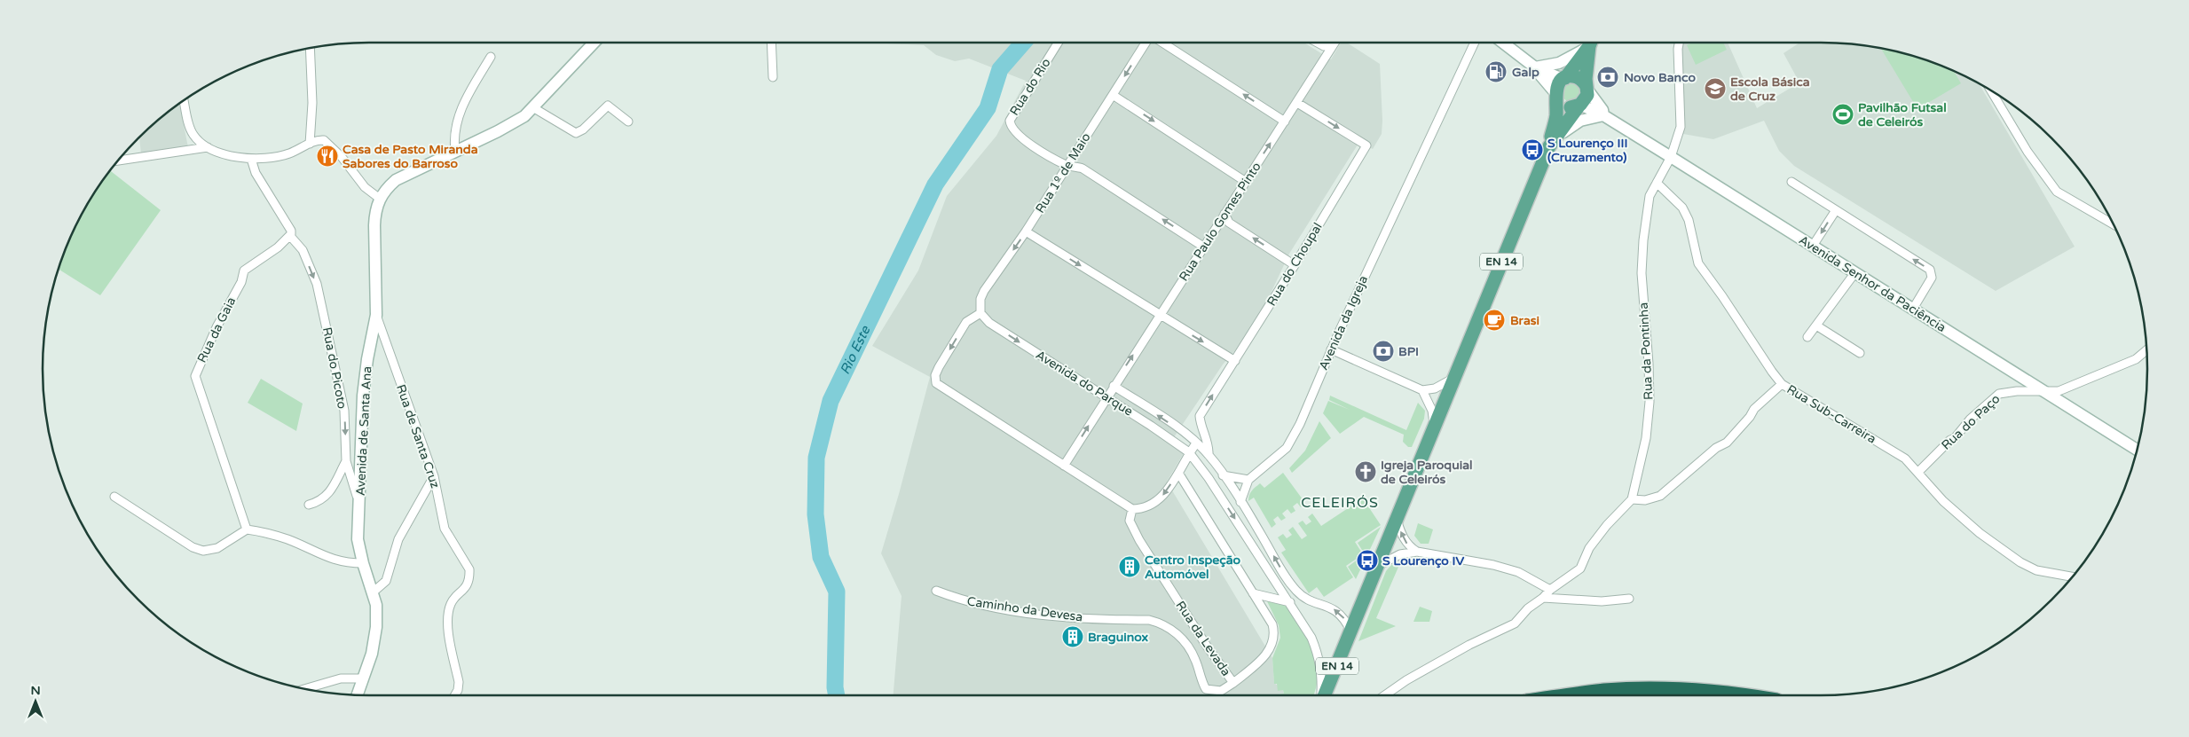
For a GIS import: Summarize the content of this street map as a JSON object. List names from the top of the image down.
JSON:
{
  "streets": {
    "main road": ["EN 14"],
    "street": [
      "Rua do Rio",
      "Rua 1º de Maio",
      "Rua Paulo Gomes Pinto",
      "Rua do Choupal",
      "Avenida Senhor da Paciência",
      "Avenida da Igreja",
      "Rua da Gaia",
      "Rua da Pontinha",
      "Rua do Picoto",
      "Avenida do Parque",
      "Rua Sub-Carreira",
      "Rua do Paço",
      "Avenida de Santa Ana",
      "Rua de Santa Cruz",
      "Caminho da Devesa",
      "Rua da Levada"
    ]
  },
  "crossings": [
    ["Rua do Rio", "Rua 1º de Maio"],
    ["Rua 1º de Maio", "Avenida do Parque"],
    ["Rua Paulo Gomes Pinto", "Rua do Choupal"],
    ["Rua Paulo Gomes Pinto", "Avenida do Parque"],
    ["EN 14", "Avenida Senhor da Paciência"],
    ["EN 14", "Avenida do Parque"],
    ["Rua do Choupal", "Avenida do Parque"],
    ["Avenida Senhor da Paciência", "Rua da Pontinha"],
    ["Avenida Senhor da Paciência", "Rua do Paço"],
    ["Rua da Gaia", "Rua do Picoto"],
    ["Rua da Pontinha", "Rua Sub-Carreira"],
    ["Rua do Picoto", "Avenida de Santa Ana"],
    ["Rua Sub-Carreira", "Rua do Paço"],
    ["Avenida de Santa Ana", "Rua de Santa Cruz"],
    ["Caminho da Devesa", "Rua da Levada"]
  ],
  "one_way": ["Rua 1º de Maio", "Rua Paulo Gomes Pinto", "Rua do Picoto"],
  "districts": ["CELEIRÓS"],
  "water": ["Rio Este"],
  "places": {
    "fuel station": ["Galp"],
    "bank": ["Novo Banco", "BPI"],
    "school or university": ["Escola Básica de Cruz"],
    "sports": ["Pavilhão Futsal de Celeirós"],
    "bus stop": ["S Lourenço III (Cruzamento)", "S Lourenço IV"],
    "restaurant": ["Casa de Pasto Miranda Sabores do Barroso"],
    "cafe": ["Brasi"],
    "church": ["Igreja Paroquial de Celeirós"],
    "building": ["Centro Inspeção Automóvel", "Braguinox"]
  },
  "north": "top"
}
